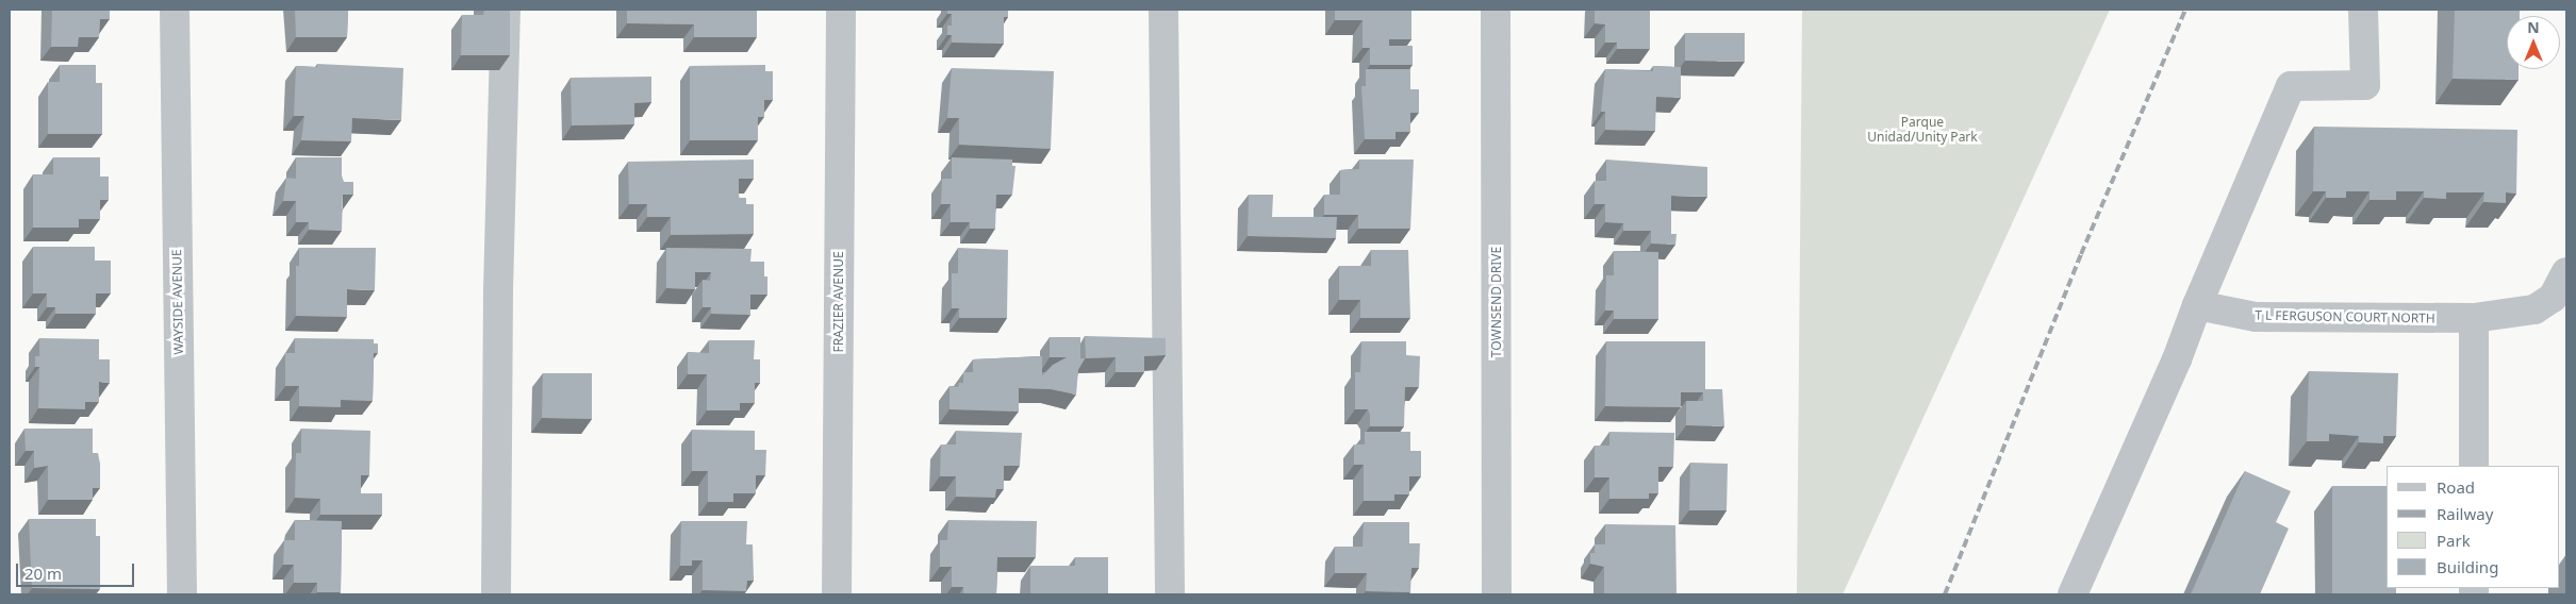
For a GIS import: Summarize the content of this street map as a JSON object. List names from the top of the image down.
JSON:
{
  "streets": {
    "street": [
      "WAYSIDE AVENUE",
      "FRAZIER AVENUE",
      "TOWNSEND DRIVE",
      "T L FERGUSON COURT NORTH"
    ]
  },
  "parks": ["Parque Unidad/Unity Park"],
  "legend": [
    "Road",
    "Railway",
    "Park",
    "Building"
  ],
  "scale_bar": "20 m",
  "north": "top"
}
